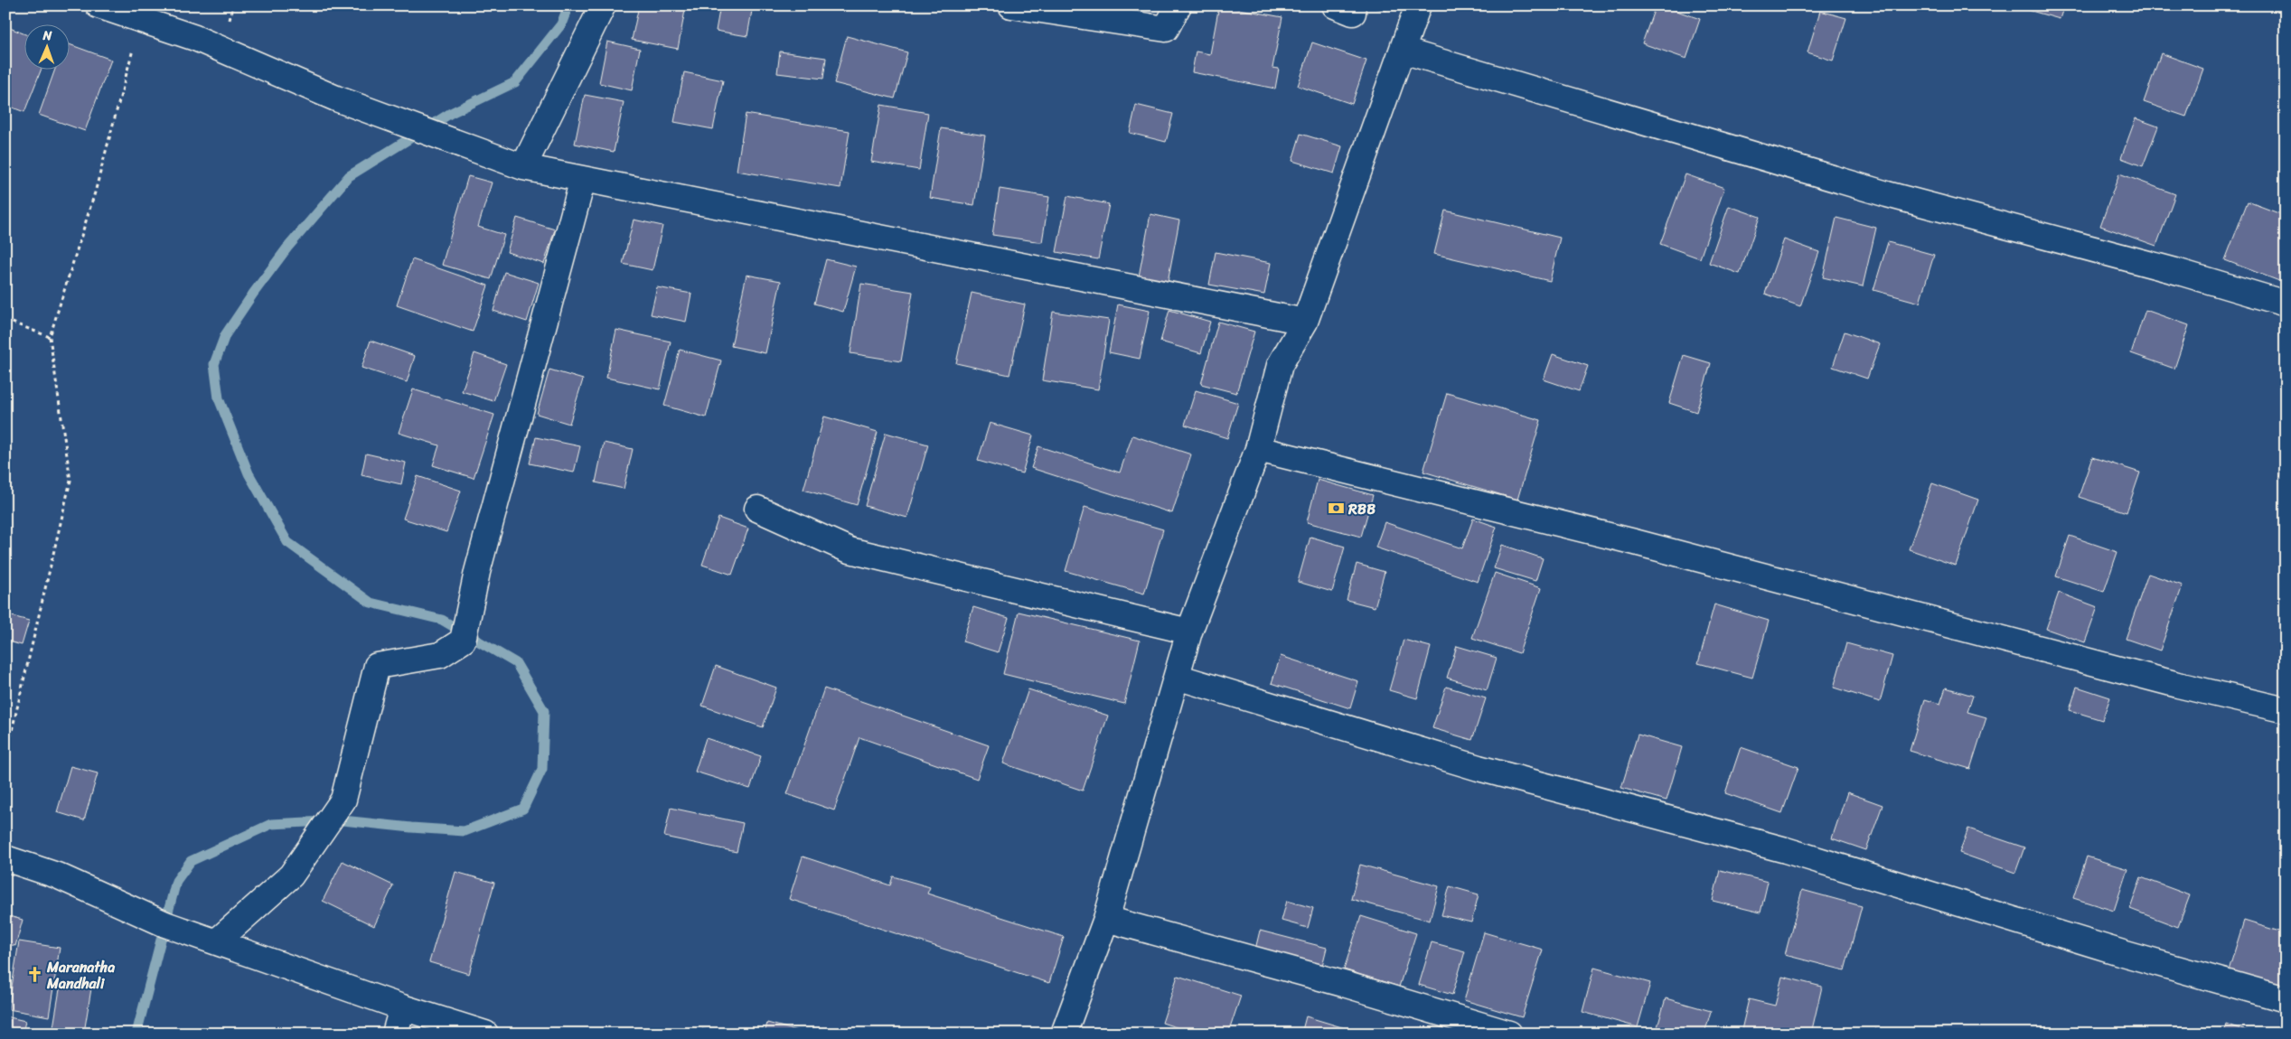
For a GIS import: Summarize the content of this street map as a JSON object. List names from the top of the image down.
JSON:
{
  "places": {
    "bank": ["RBB"],
    "church": ["Maranatha Mandhali"]
  },
  "north": "top"
}
